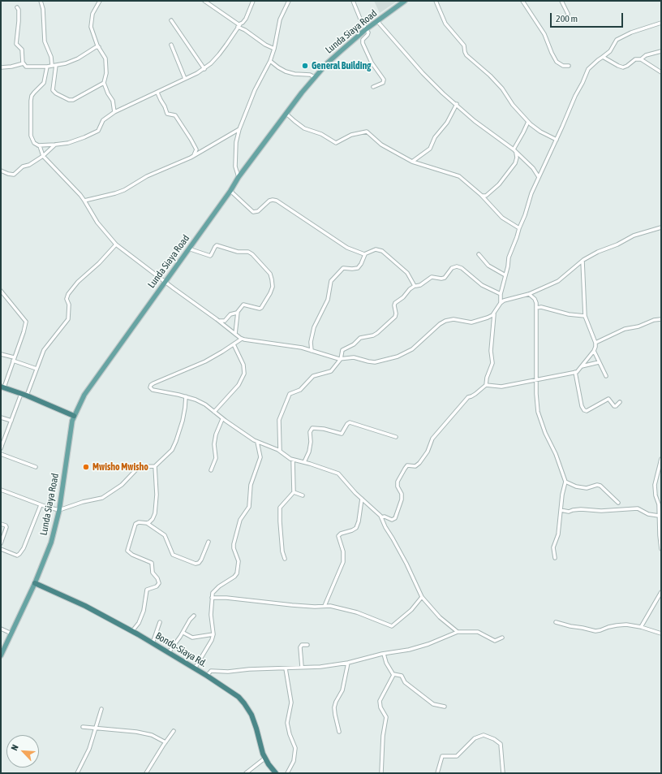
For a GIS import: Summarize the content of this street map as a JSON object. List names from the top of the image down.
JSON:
{
  "streets": {
    "highway": ["Bondo-Siaya Rd."],
    "main road": ["Lunda Siaya Road"]
  },
  "crossings": [
    ["Lunda Siaya Road", "Bondo-Siaya Rd."]
  ],
  "places": ["General Building", "Mwisho Mwisho"],
  "scale_bar": "200 m",
  "north": "top left"
}
